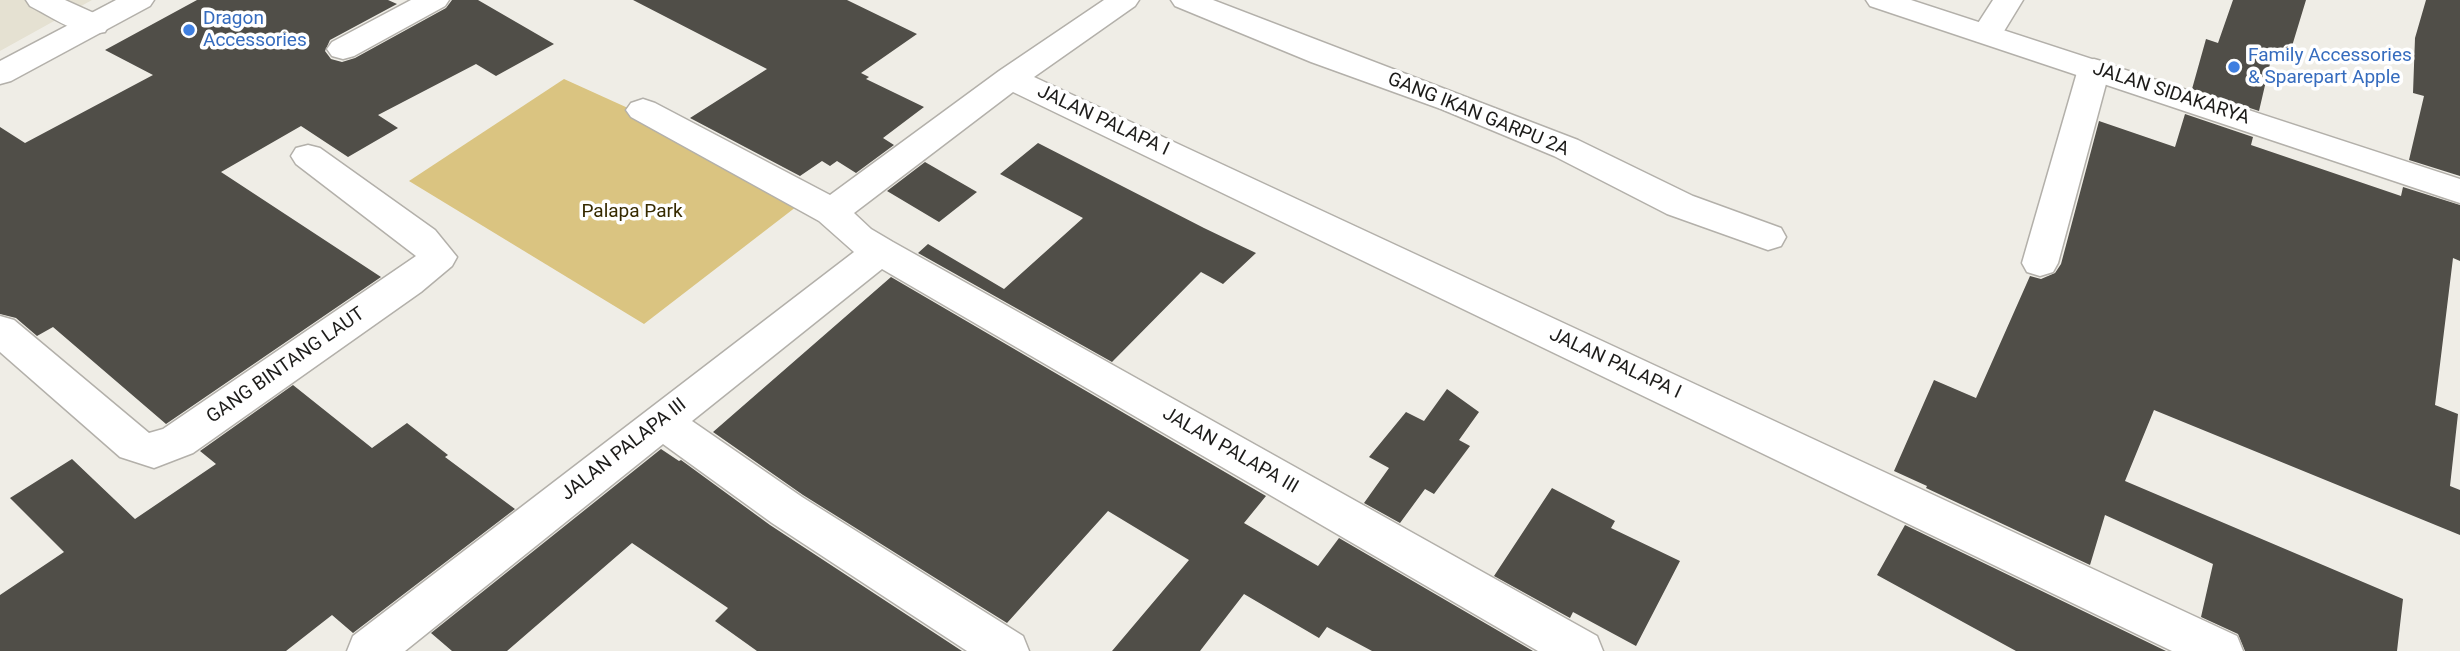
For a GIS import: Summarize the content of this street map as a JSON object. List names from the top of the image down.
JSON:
{
  "streets": {
    "street": [
      "JALAN SIDAKARYA",
      "GANG IKAN GARPU 2A",
      "JALAN PALAPA I",
      "GANG BINTANG LAUT",
      "JALAN PALAPA III"
    ]
  },
  "parks": ["Palapa Park"],
  "places": ["Dragon Accessories", "Family Accessories & Sparepart Apple"]
}
